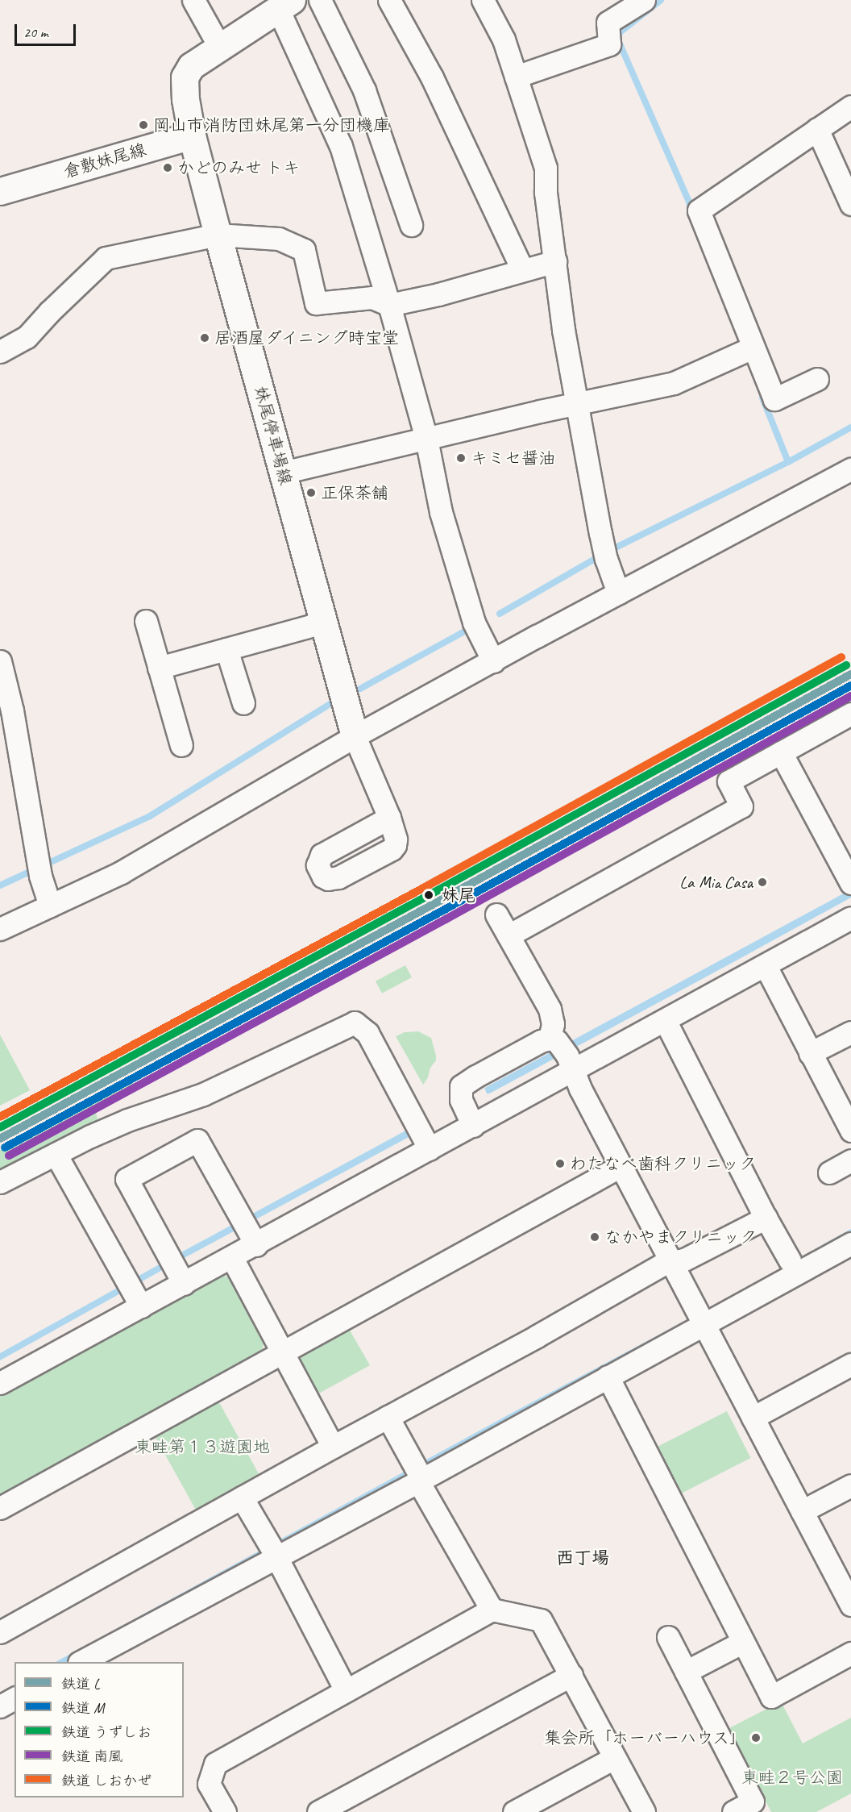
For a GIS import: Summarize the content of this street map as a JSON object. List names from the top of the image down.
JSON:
{
  "streets": {
    "main road": ["倉敷妹尾線", "妹尾停車場線"]
  },
  "crossings": [
    ["倉敷妹尾線", "妹尾停車場線"]
  ],
  "districts": ["西丁場"],
  "parks": ["東畦第１３遊園地", "東畦２号公園"],
  "places": [
    "岡山市消防団妹尾第一分団機庫",
    "かどのみせ トキ",
    "居酒屋ダイニング時宝堂",
    "キミセ醤油",
    "正保茶舗",
    "La Mia Casa",
    "妹尾",
    "わたなべ歯科クリニック",
    "なかやまクリニック",
    "集会所「ホーバーハウス」"
  ],
  "lines": [
    "rail line しおかぜ",
    "rail line うずしお",
    "rail line L",
    "rail line M",
    "rail line 南風"
  ],
  "legend": [
    "鉄道 L",
    "鉄道 M",
    "鉄道 うずしお",
    "鉄道 南風",
    "鉄道 しおかぜ"
  ],
  "scale_bar": "20 m"
}
